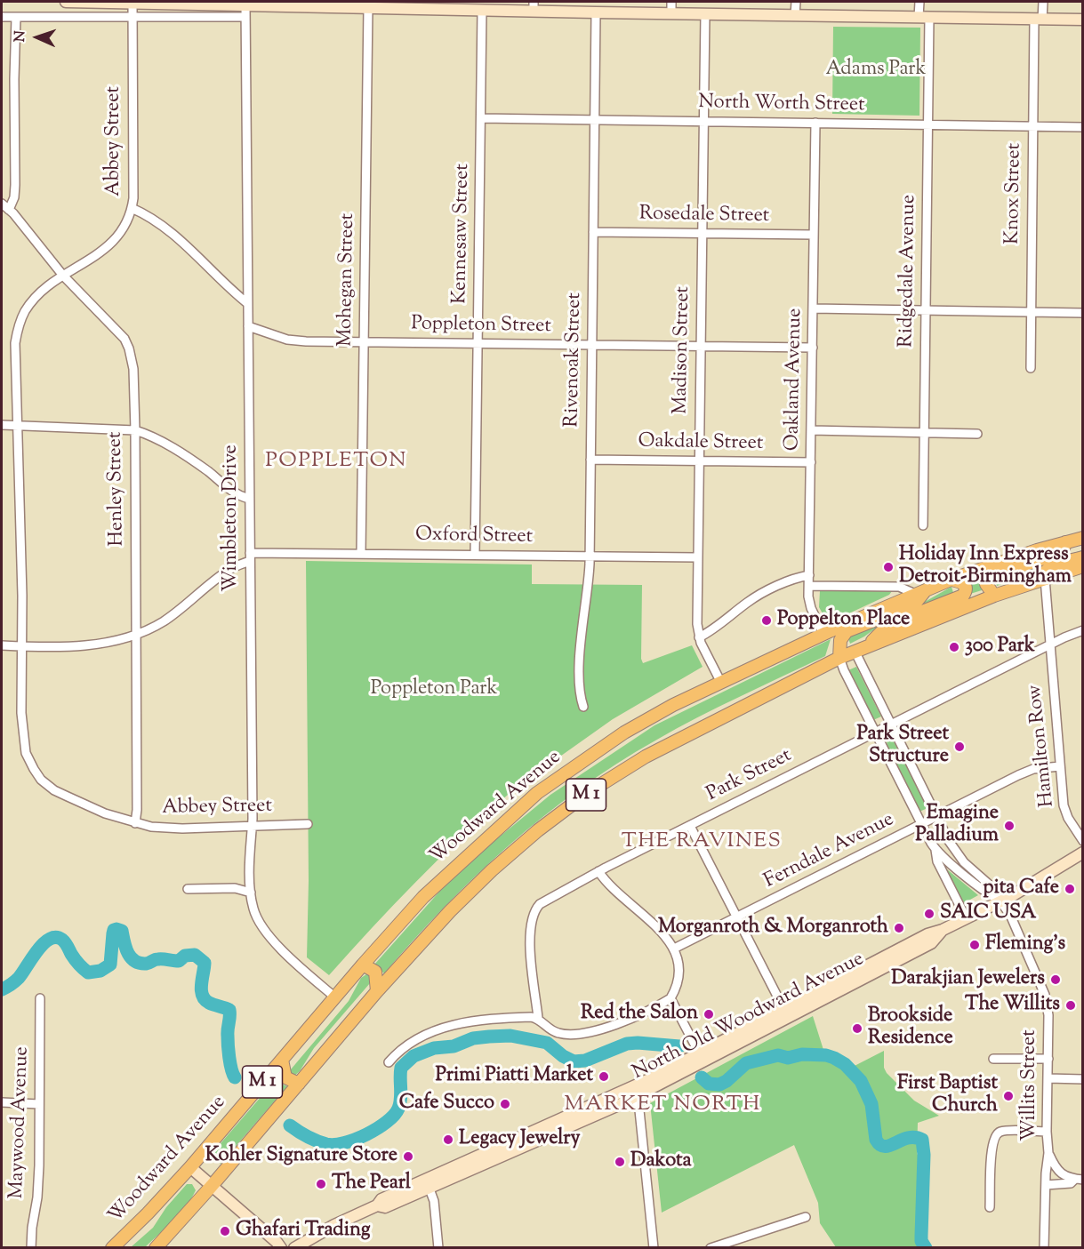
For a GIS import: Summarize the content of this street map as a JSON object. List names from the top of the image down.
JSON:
{
  "streets": {
    "main road": ["M 1", "Woodward Avenue"],
    "street": [
      "North Worth Street",
      "Abbey Street",
      "Knox Street",
      "Rosedale Street",
      "Kennesaw Street",
      "Ridgedale Avenue",
      "Mohegan Street",
      "Poppleton Street",
      "Madison Street",
      "Rivenoak Street",
      "Oakland Avenue",
      "Oakdale Street",
      "Henley Street",
      "Wimbleton Drive",
      "Oxford Street",
      "Hamilton Row",
      "Park Street",
      "Ferndale Avenue",
      "North Old Woodward Avenue",
      "Willits Street",
      "Maywood Avenue"
    ]
  },
  "crossings": [
    ["North Worth Street", "Knox Street"],
    ["North Worth Street", "Kennesaw Street"],
    ["North Worth Street", "Ridgedale Avenue"],
    ["North Worth Street", "Madison Street"],
    ["North Worth Street", "Rivenoak Street"],
    ["North Worth Street", "Oakland Avenue"],
    ["Abbey Street", "Henley Street"],
    ["Abbey Street", "Wimbleton Drive"],
    ["Abbey Street", "Oxford Street"],
    ["Rosedale Street", "Madison Street"],
    ["Rosedale Street", "Rivenoak Street"],
    ["Rosedale Street", "Oakland Avenue"],
    ["Kennesaw Street", "Poppleton Street"],
    ["Kennesaw Street", "Oxford Street"],
    ["Mohegan Street", "Poppleton Street"],
    ["Mohegan Street", "Oxford Street"],
    ["Poppleton Street", "Madison Street"],
    ["Poppleton Street", "Rivenoak Street"],
    ["Poppleton Street", "Oakland Avenue"],
    ["Poppleton Street", "Wimbleton Drive"],
    ["Madison Street", "Oakdale Street"],
    ["Madison Street", "Oxford Street"],
    ["Madison Street", "Woodward Avenue"],
    ["Rivenoak Street", "Oakdale Street"],
    ["Rivenoak Street", "Oxford Street"],
    ["Oakland Avenue", "Oakdale Street"],
    ["Oakland Avenue", "Woodward Avenue"],
    ["Henley Street", "Oxford Street"],
    ["Wimbleton Drive", "Oxford Street"],
    ["Wimbleton Drive", "Woodward Avenue"],
    ["Hamilton Row", "Park Street"],
    ["Hamilton Row", "M 1"],
    ["Hamilton Row", "Ferndale Avenue"],
    ["Park Street", "Ferndale Avenue"],
    ["North Old Woodward Avenue", "Willits Street"]
  ],
  "districts": ["POPPLETON", "THE RAVINES", "MARKET NORTH"],
  "parks": ["Adams Park", "Poppleton Park"],
  "places": [
    "Holiday Inn Express Detroit-Birmingham",
    "Poppelton Place",
    "300 Park",
    "Park Street Structure",
    "Emagine Palladium",
    "pita Cafe",
    "SAIC USA",
    "Morganroth & Morganroth",
    "Fleming's",
    "Darakjian Jewelers",
    "The Willits",
    "Red the Salon",
    "Brookside Residence",
    "Primi Piatti Market",
    "First Baptist Church",
    "Cafe Succo",
    "Legacy Jewelry",
    "Kohler Signature Store",
    "Dakota",
    "The Pearl",
    "Ghafari Trading"
  ],
  "north": "left"
}
